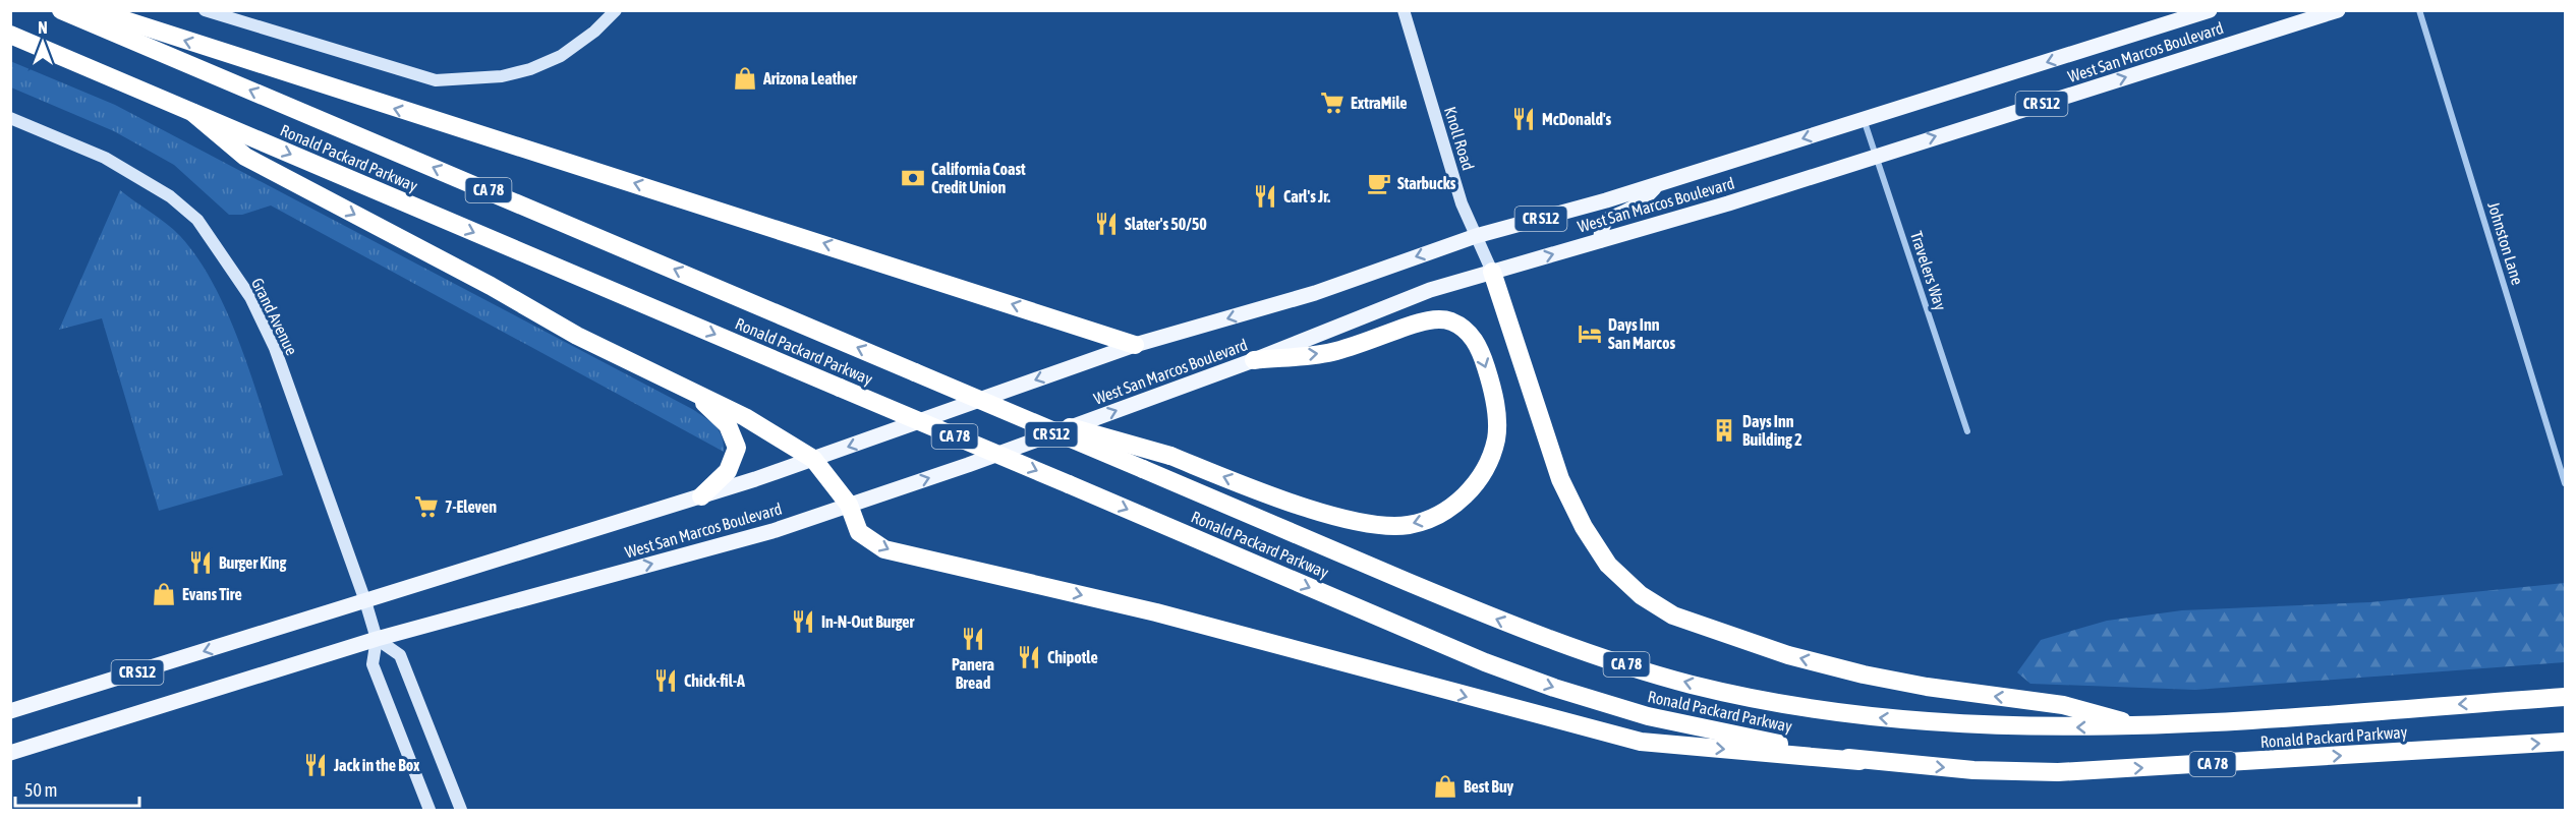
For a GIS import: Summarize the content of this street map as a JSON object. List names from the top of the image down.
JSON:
{
  "streets": {
    "highway": ["Ronald Packard Parkway", "CA 78"],
    "main road": [
      "West San Marcos Boulevard",
      "CR S12",
      "Knoll Road",
      "Grand Avenue"
    ],
    "street": ["Johnston Lane", "Travelers Way"]
  },
  "crossings": [
    ["West San Marcos Boulevard", "Knoll Road"],
    ["West San Marcos Boulevard", "Travelers Way"],
    ["West San Marcos Boulevard", "Grand Avenue"]
  ],
  "places": {
    "shop": ["Arizona Leather", "Evans Tire", "Best Buy"],
    "supermarket": ["ExtraMile", "7-Eleven"],
    "restaurant": [
      "McDonald's",
      "Carl's Jr.",
      "Slater's 50/50",
      "Burger King",
      "In-N-Out Burger",
      "Panera Bread",
      "Chipotle",
      "Chick-fil-A",
      "Jack in the Box"
    ],
    "bank": ["California Coast Credit Union"],
    "cafe": ["Starbucks"],
    "hotel": ["Days Inn San Marcos"],
    "building": ["Days Inn Building 2"]
  },
  "scale_bar": "50 m",
  "north": "top"
}
